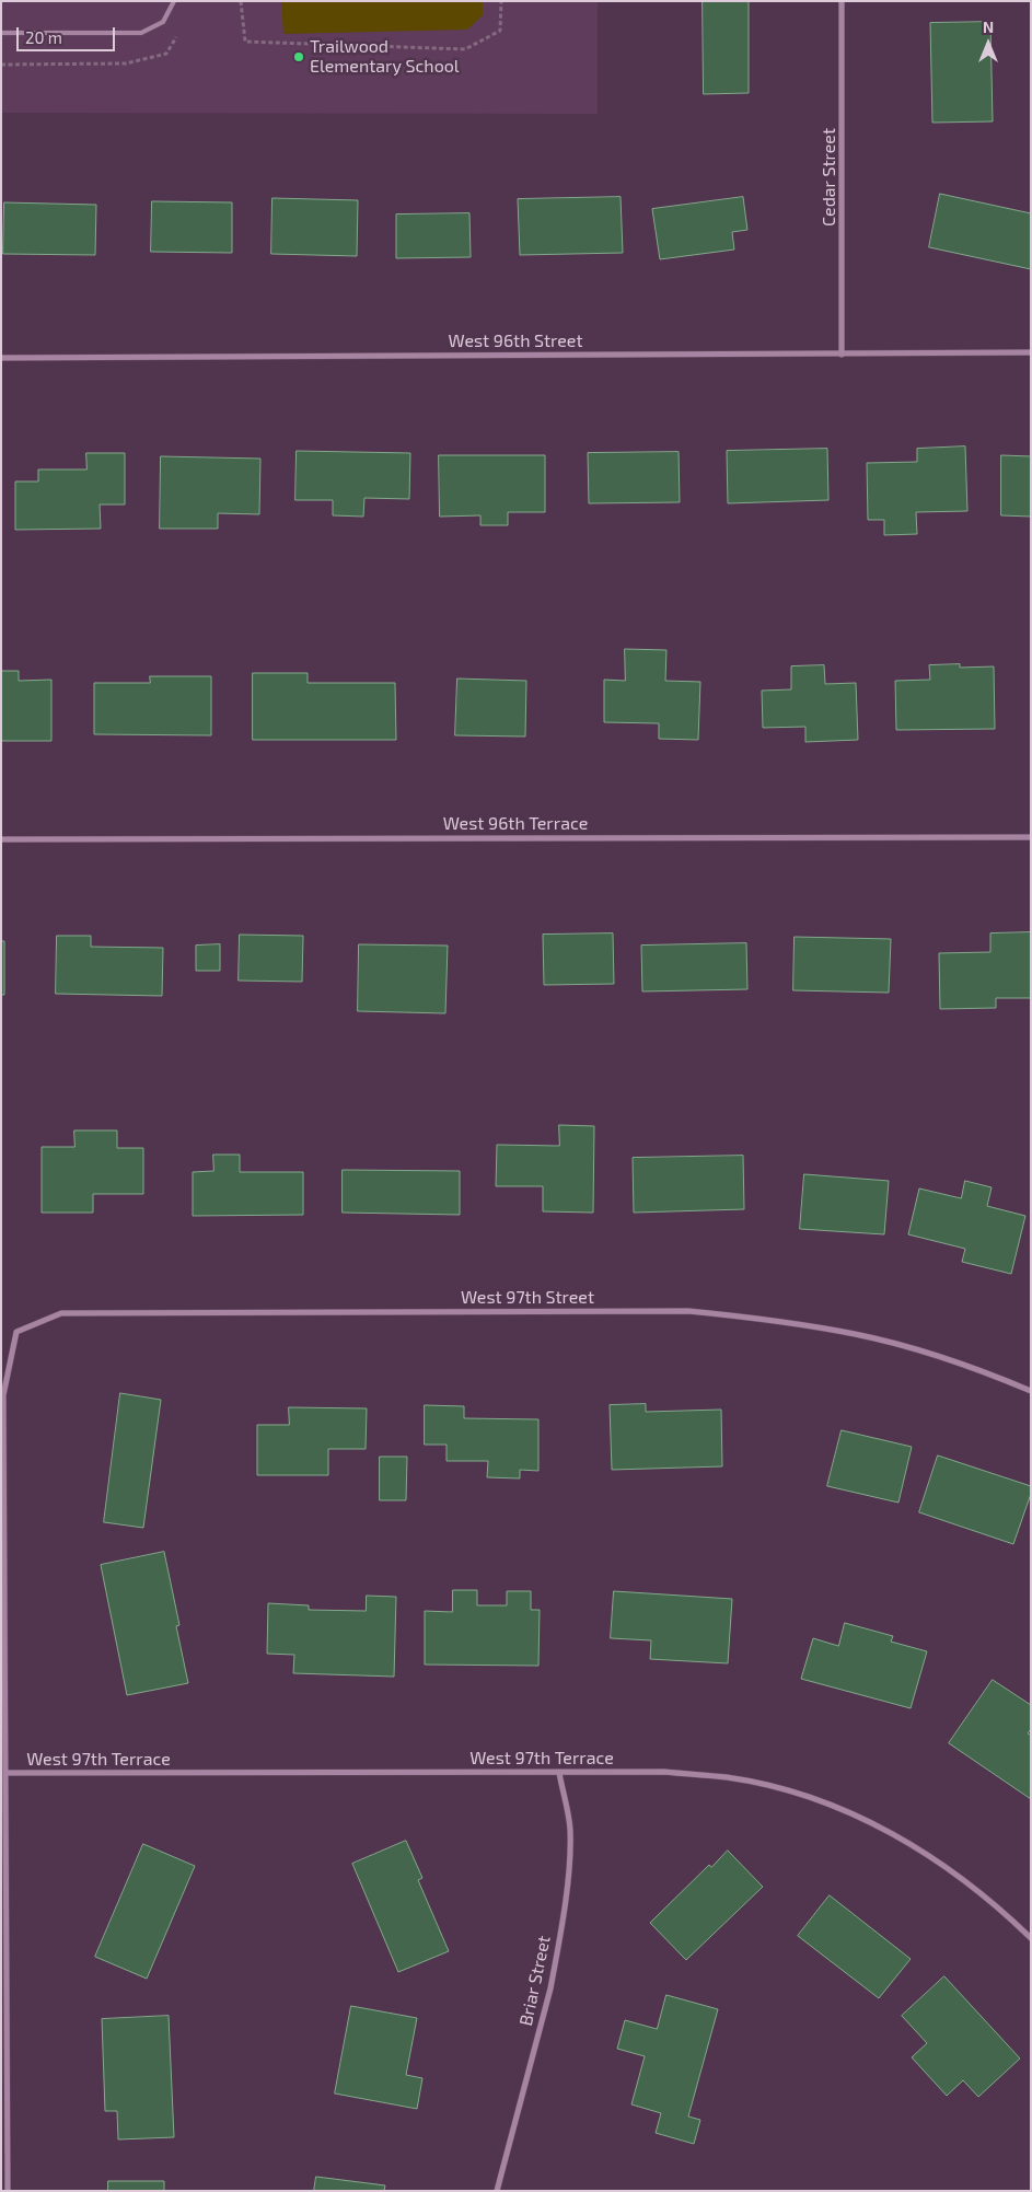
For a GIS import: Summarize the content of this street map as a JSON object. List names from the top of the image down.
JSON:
{
  "streets": {
    "street": [
      "Cedar Street",
      "West 96th Street",
      "West 96th Terrace",
      "West 97th Street",
      "West 97th Terrace",
      "Briar Street"
    ]
  },
  "crossings": [
    ["Cedar Street", "West 96th Street"],
    ["West 97th Street", "West 97th Terrace"],
    ["West 97th Terrace", "Briar Street"]
  ],
  "places": ["Trailwood Elementary School"],
  "scale_bar": "20 m",
  "north": "top"
}
